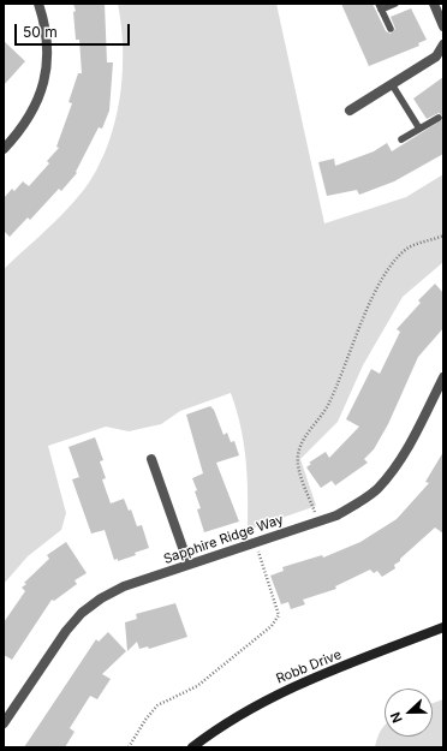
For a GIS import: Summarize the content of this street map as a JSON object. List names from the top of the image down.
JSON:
{
  "streets": {
    "street": ["Sapphire Ridge Way", "Robb Drive"]
  },
  "scale_bar": "50 m",
  "north": "left"
}
